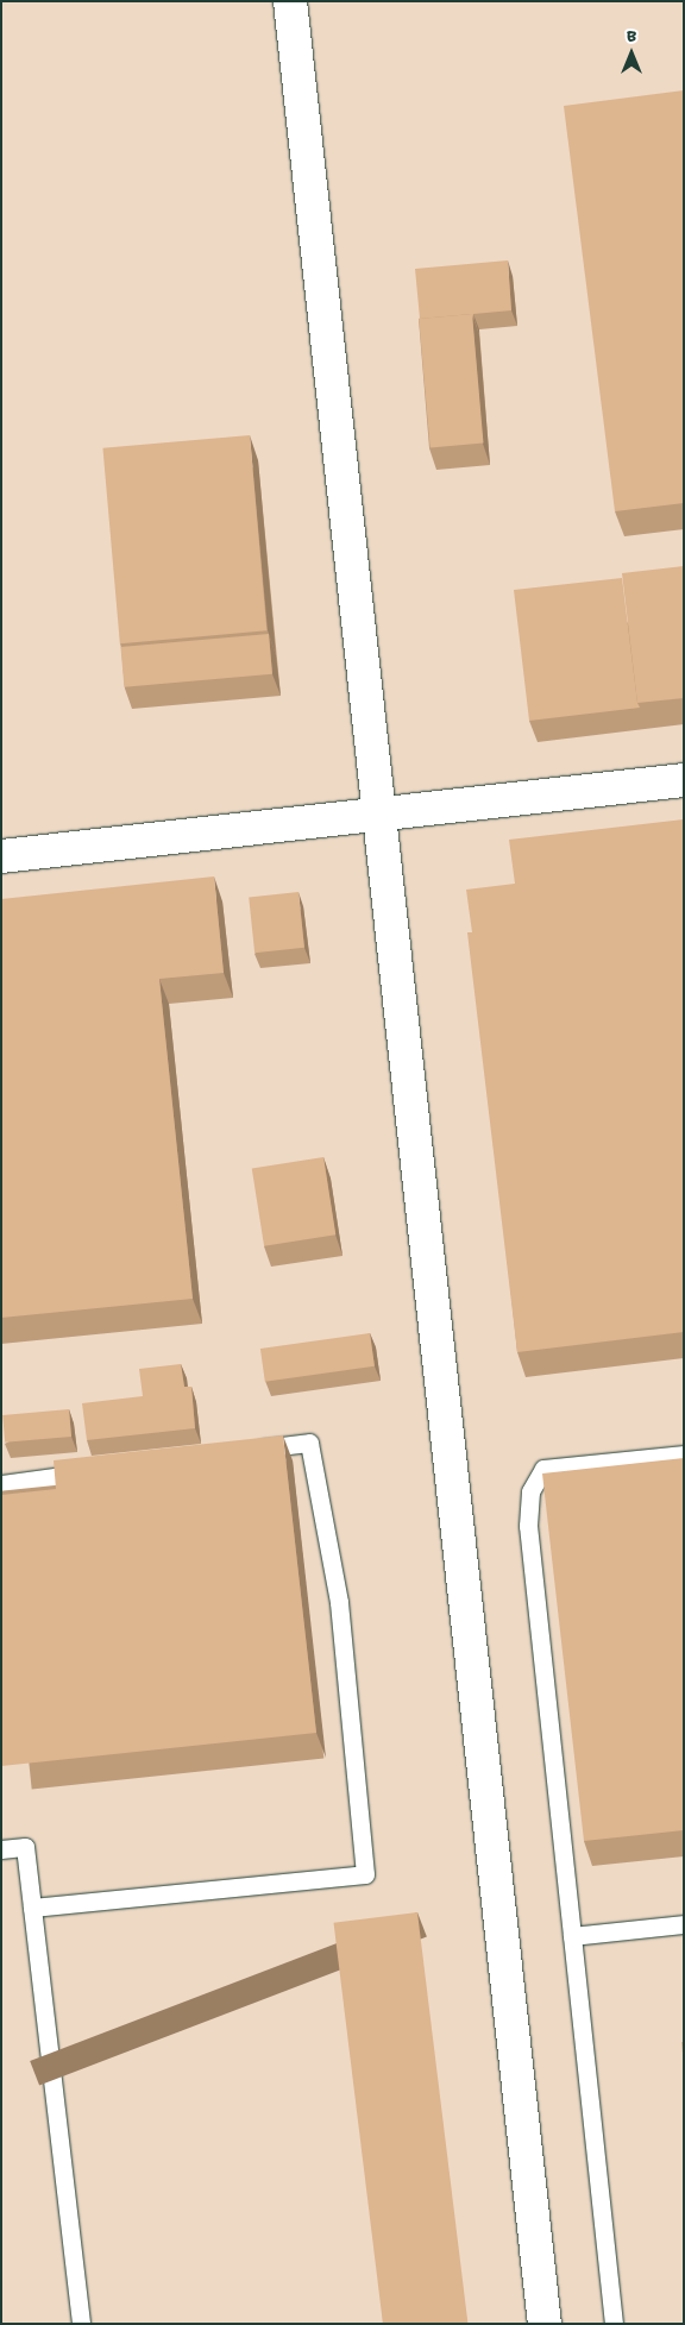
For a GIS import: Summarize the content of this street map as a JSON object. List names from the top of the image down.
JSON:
{
  "north": "top"
}
